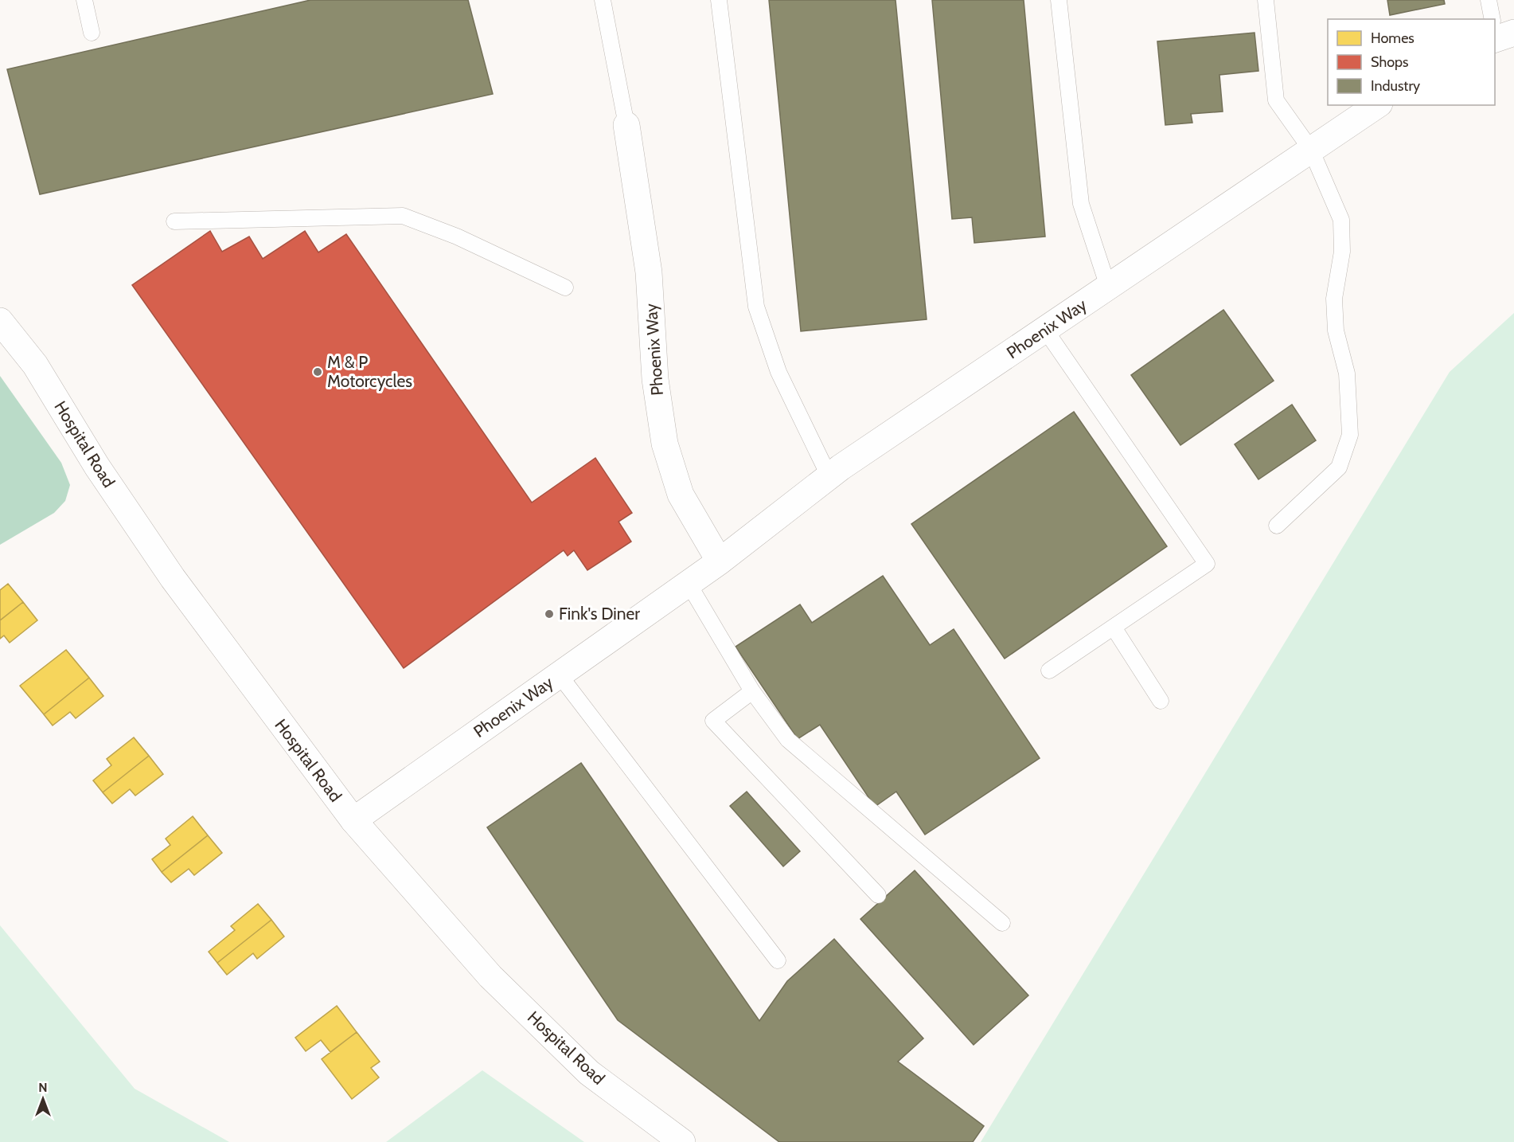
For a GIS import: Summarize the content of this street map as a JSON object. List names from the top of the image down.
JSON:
{
  "streets": {
    "street": ["Phoenix Way", "Hospital Road"]
  },
  "crossings": [
    ["Phoenix Way", "Hospital Road"]
  ],
  "places": ["M & P Motorcycles", "Fink's Diner"],
  "legend": ["Homes", "Shops", "Industry"],
  "north": "top"
}
